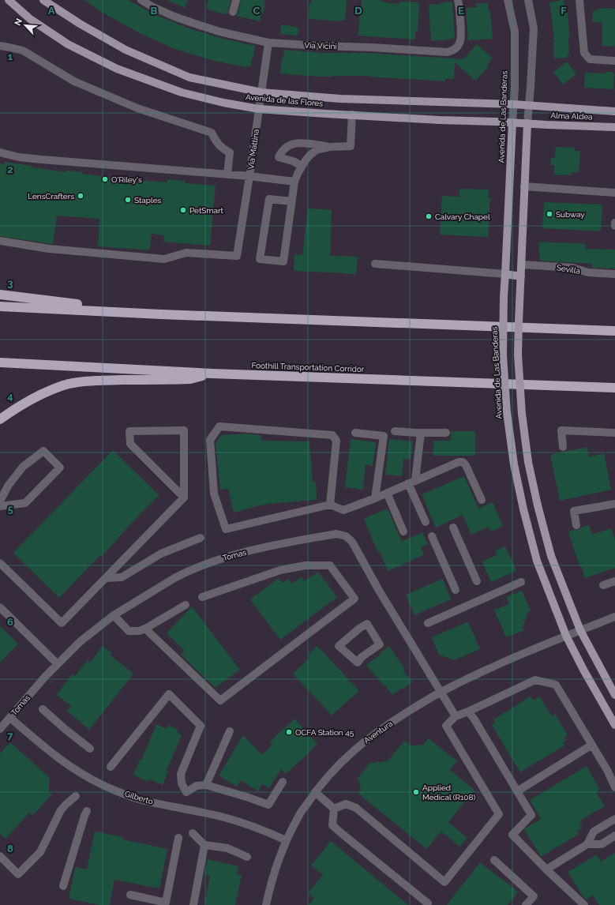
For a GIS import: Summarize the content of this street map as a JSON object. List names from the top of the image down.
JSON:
{
  "streets": {
    "highway": ["Foothill Transportation Corridor"],
    "main road": ["Avenida de las Flores", "Alma Aldea", "Avenida de Las Banderas"],
    "street": [
      "Via Vicini",
      "Via Mattina",
      "Sevilla",
      "Tomas",
      "Aventura",
      "Gilberto"
    ]
  },
  "crossings": [
    ["Via Vicini", "Via Mattina"],
    ["Avenida de las Flores", "Alma Aldea"],
    ["Avenida de las Flores", "Avenida de Las Banderas"],
    ["Avenida de las Flores", "Via Mattina"],
    ["Avenida de Las Banderas", "Aventura"],
    ["Tomas", "Aventura"],
    ["Tomas", "Gilberto"],
    ["Aventura", "Gilberto"]
  ],
  "places": [
    "O'Riley's",
    "LensCrafters",
    "Staples",
    "PetSmart",
    "Subway",
    "Calvary Chapel",
    "OCFA Station 45",
    "Applied Medical (R108)"
  ],
  "north": "top left",
  "grid": {
    "columns": [
      "A",
      "B",
      "C",
      "D",
      "E",
      "F"
    ],
    "rows": [
      "1",
      "2",
      "3",
      "4",
      "5",
      "6",
      "7",
      "8"
    ]
  }
}
